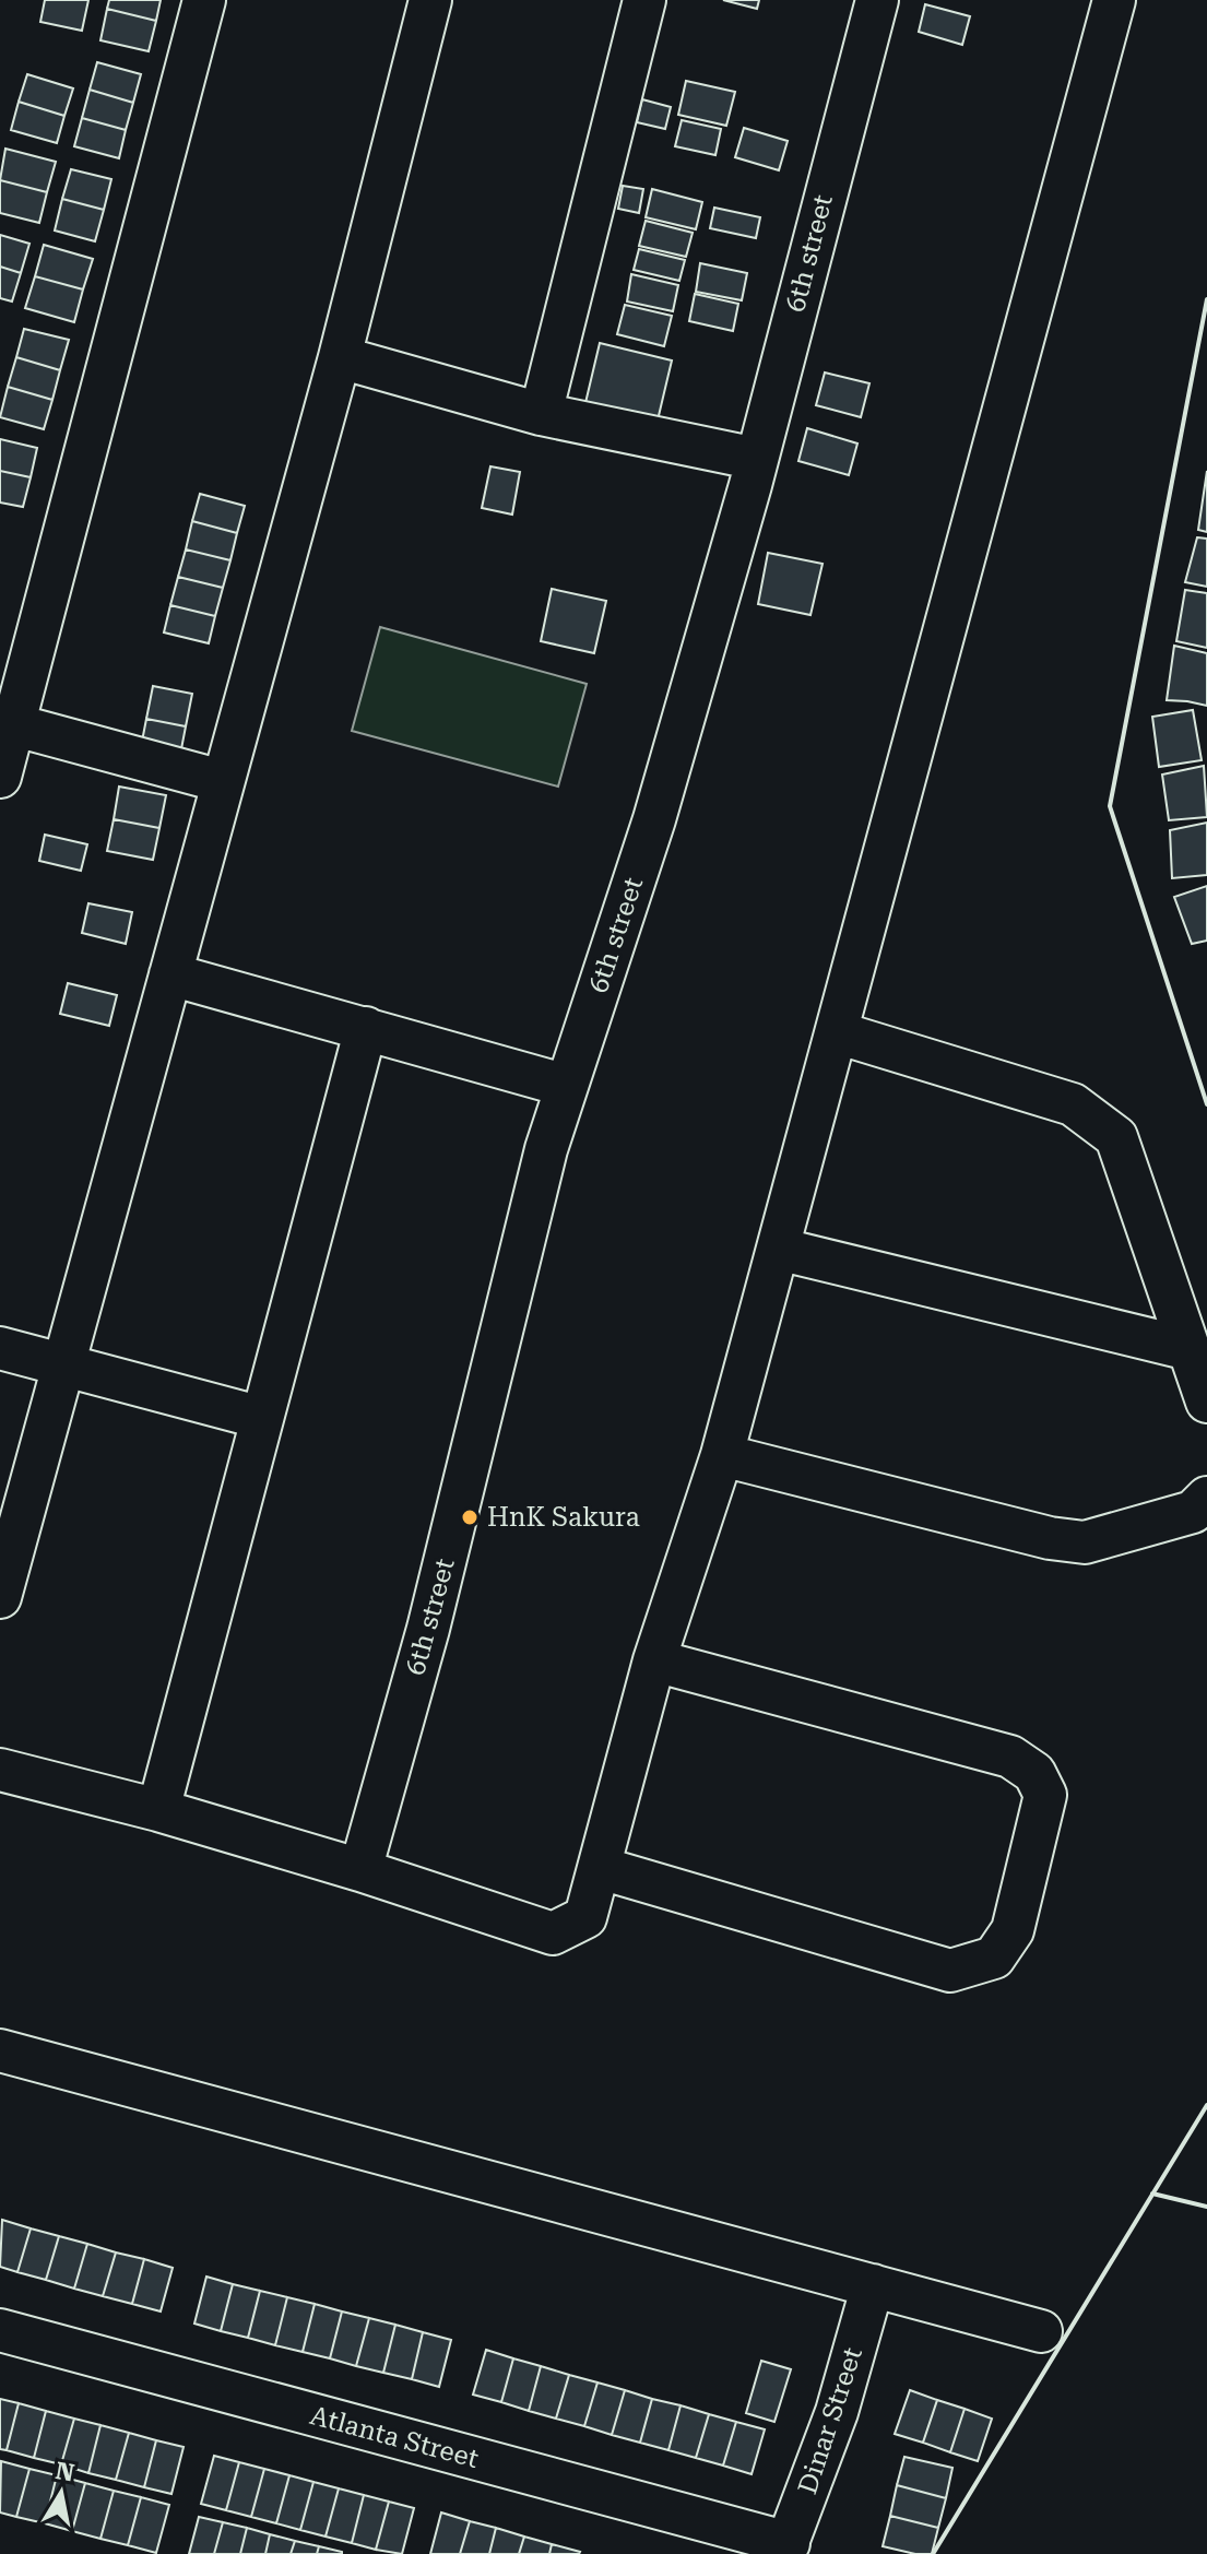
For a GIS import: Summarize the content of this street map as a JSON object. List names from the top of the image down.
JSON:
{
  "streets": {
    "street": ["6th street", "Dinar Street", "Atlanta Street"]
  },
  "crossings": [
    ["Dinar Street", "Atlanta Street"]
  ],
  "places": ["HnK Sakura"],
  "north": "top"
}
